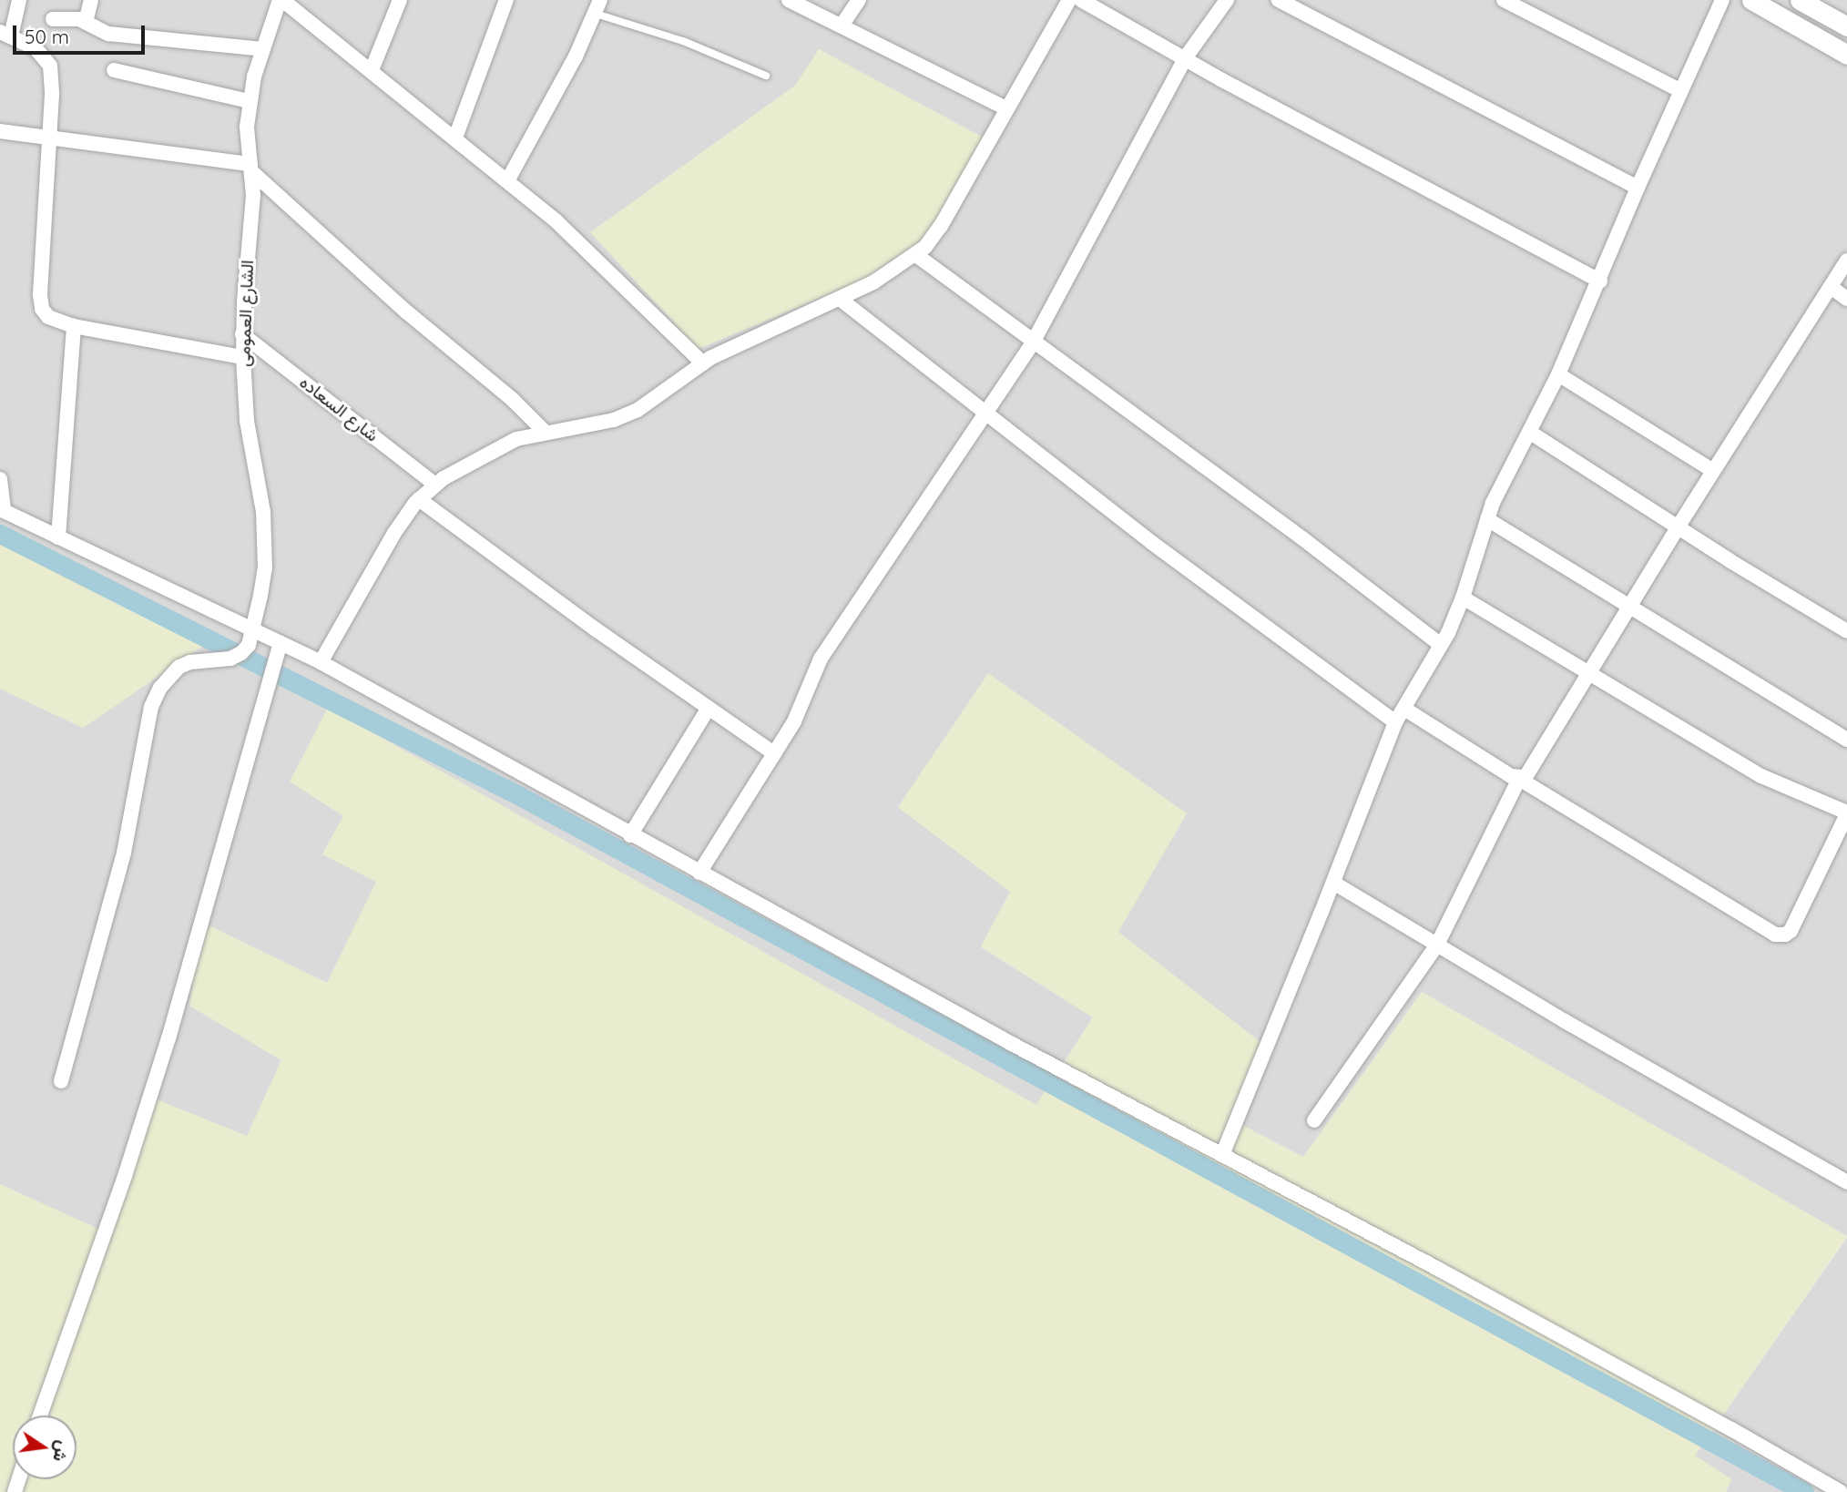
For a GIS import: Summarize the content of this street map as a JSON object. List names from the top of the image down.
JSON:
{
  "streets": {
    "street": ["الشارع العمومى", "شارع السعاده"]
  },
  "crossings": [
    ["الشارع العمومى", "شارع السعاده"]
  ],
  "scale_bar": "50 m",
  "north": "right"
}
